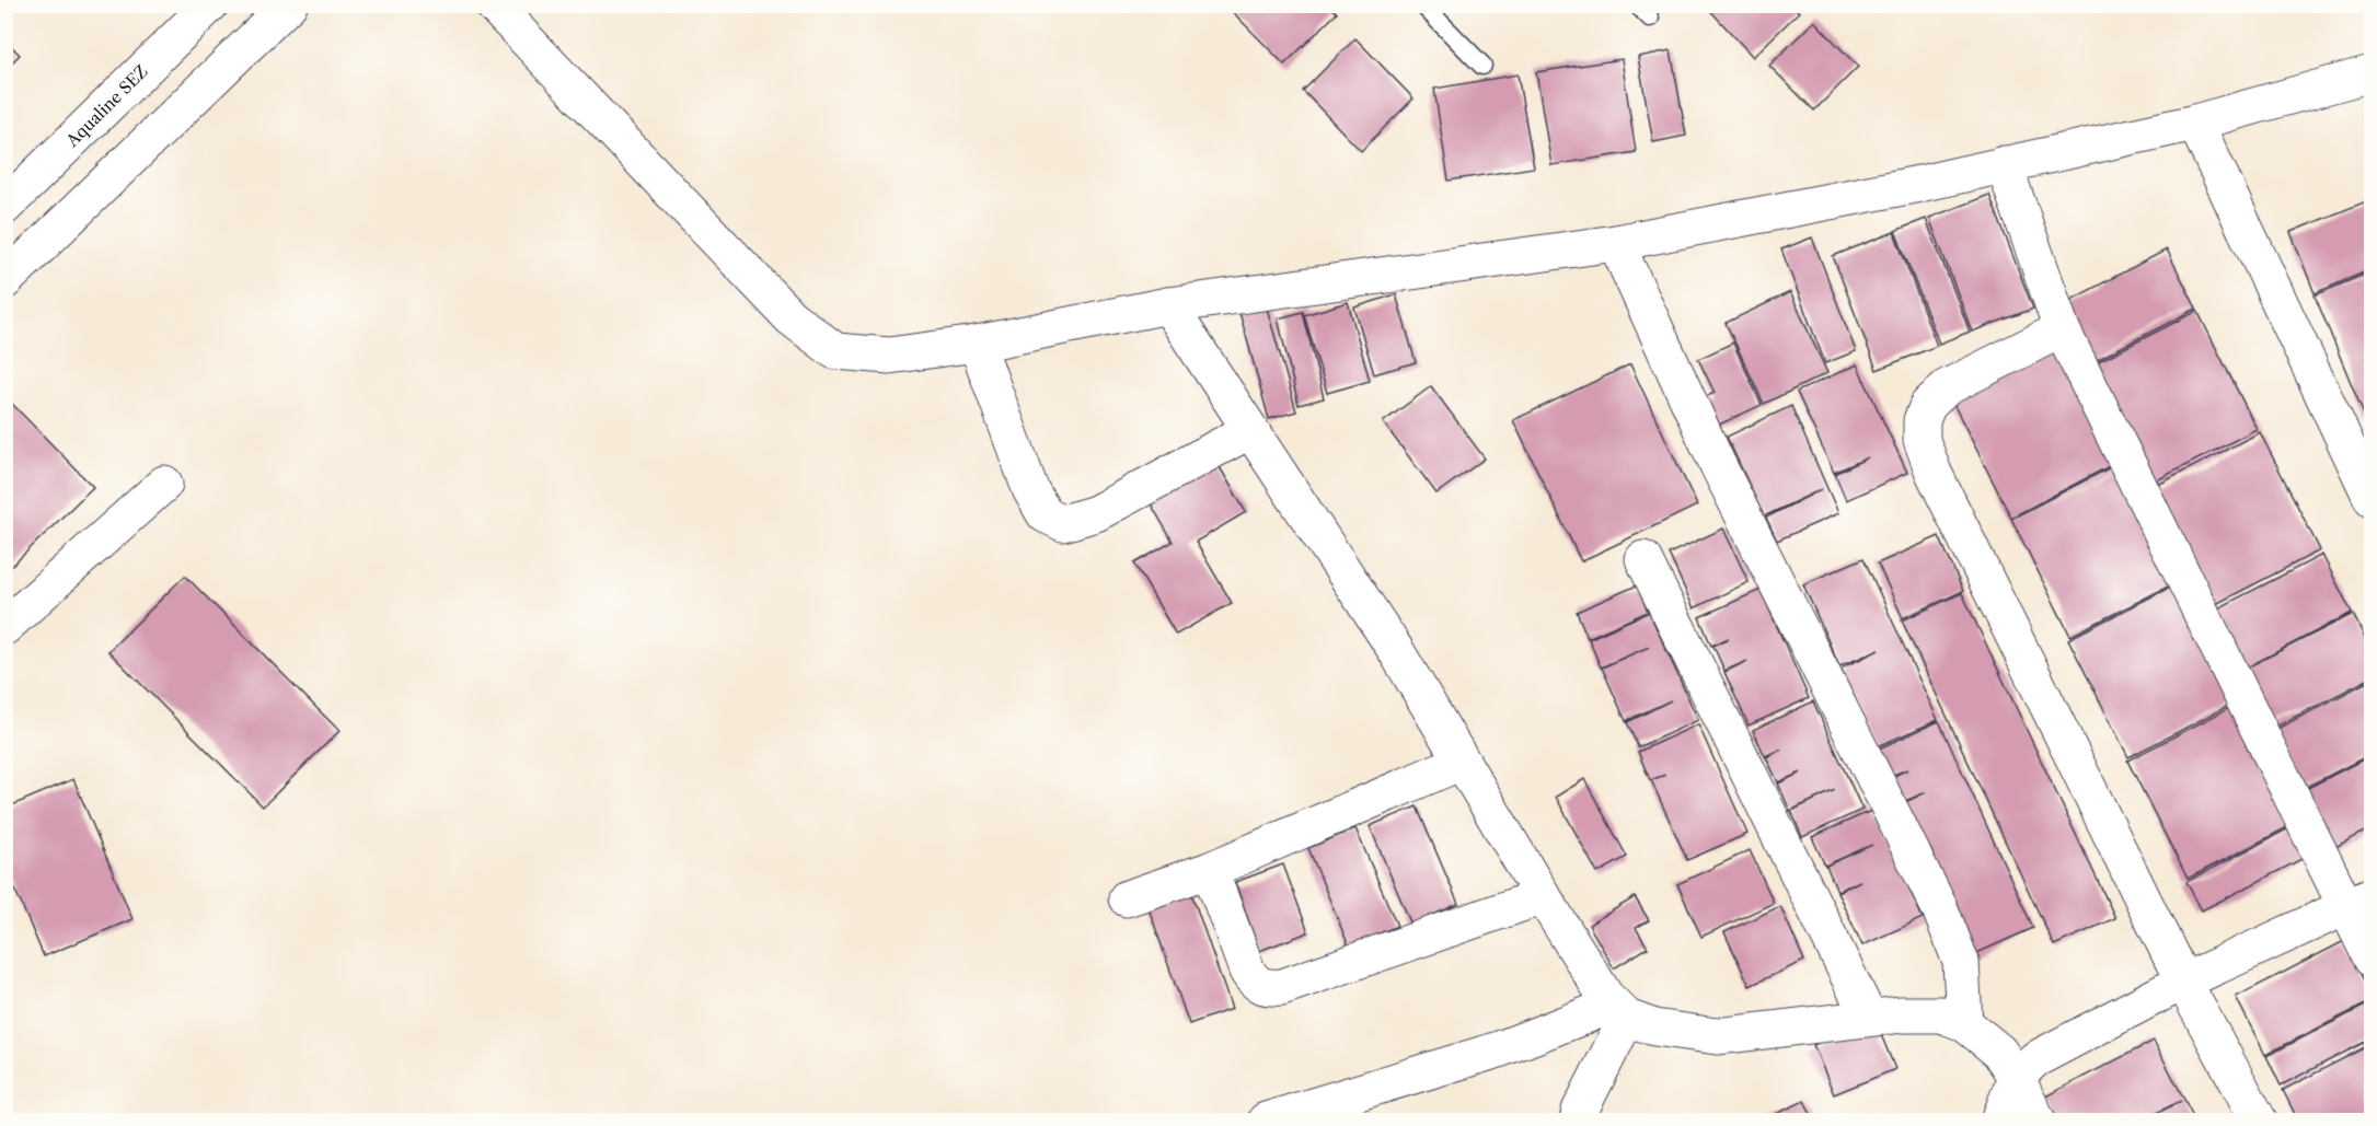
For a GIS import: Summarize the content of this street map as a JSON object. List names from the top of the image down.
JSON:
{
  "streets": {
    "street": ["Aqualine SEZ"]
  }
}
